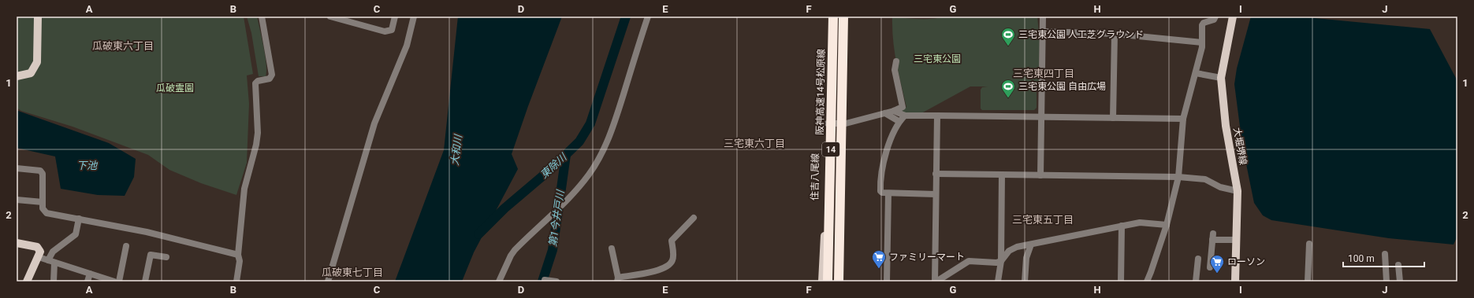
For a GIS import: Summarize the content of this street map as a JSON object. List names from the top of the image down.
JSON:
{
  "streets": {
    "highway": ["阪神高速14号松原線", "14"],
    "main road": ["大堀堺線", "住吉八尾線"]
  },
  "districts": [
    "瓜破東六丁目",
    "三宅東四丁目",
    "三宅東六丁目",
    "三宅東五丁目",
    "瓜破東七丁目"
  ],
  "water": [
    "大和川",
    "下池",
    "東除川",
    "第1今井戸川"
  ],
  "parks": ["三宅東公園", "瓜破霊園"],
  "places": {
    "sports": ["三宅東公園 人工芝グラウンド", "三宅東公園 自由広場"],
    "supermarket": ["ファミリーマート", "ローソン"]
  },
  "scale_bar": "100 m",
  "grid": {
    "columns": [
      "A",
      "B",
      "C",
      "D",
      "E",
      "F",
      "G",
      "H",
      "I",
      "J"
    ],
    "rows": ["1", "2"]
  }
}
